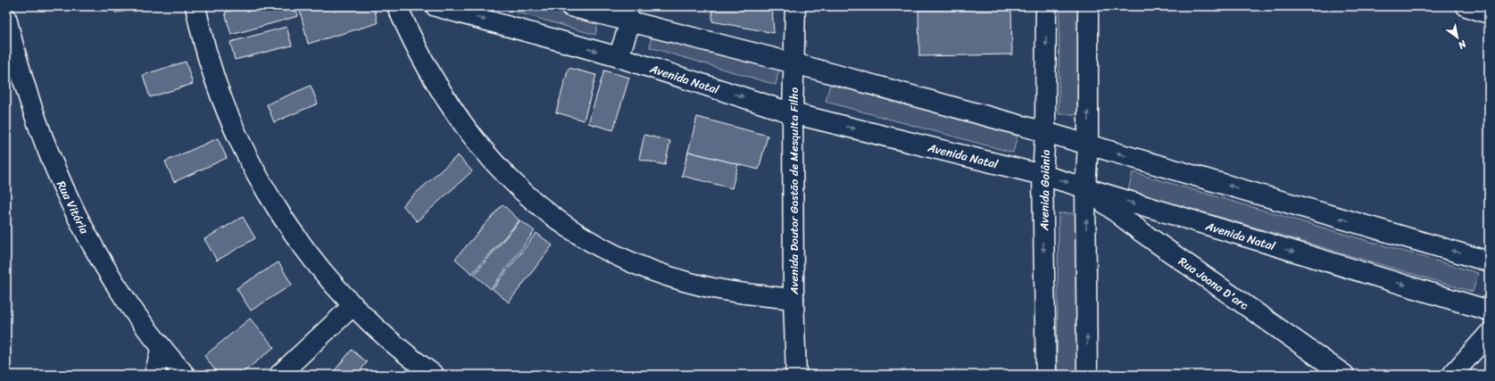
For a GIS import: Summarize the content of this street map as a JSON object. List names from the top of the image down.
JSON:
{
  "streets": {
    "street": [
      "Avenida Natal",
      "Avenida Goiânia",
      "Avenida Doutor Gastão de Mesquita Filho",
      "Rua Vitória",
      "Rua Joana D'arc"
    ]
  },
  "crossings": [
    ["Avenida Natal", "Avenida Goiânia"],
    ["Avenida Natal", "Avenida Doutor Gastão de Mesquita Filho"],
    ["Avenida Natal", "Rua Joana D'arc"]
  ],
  "north": "bottom right"
}
